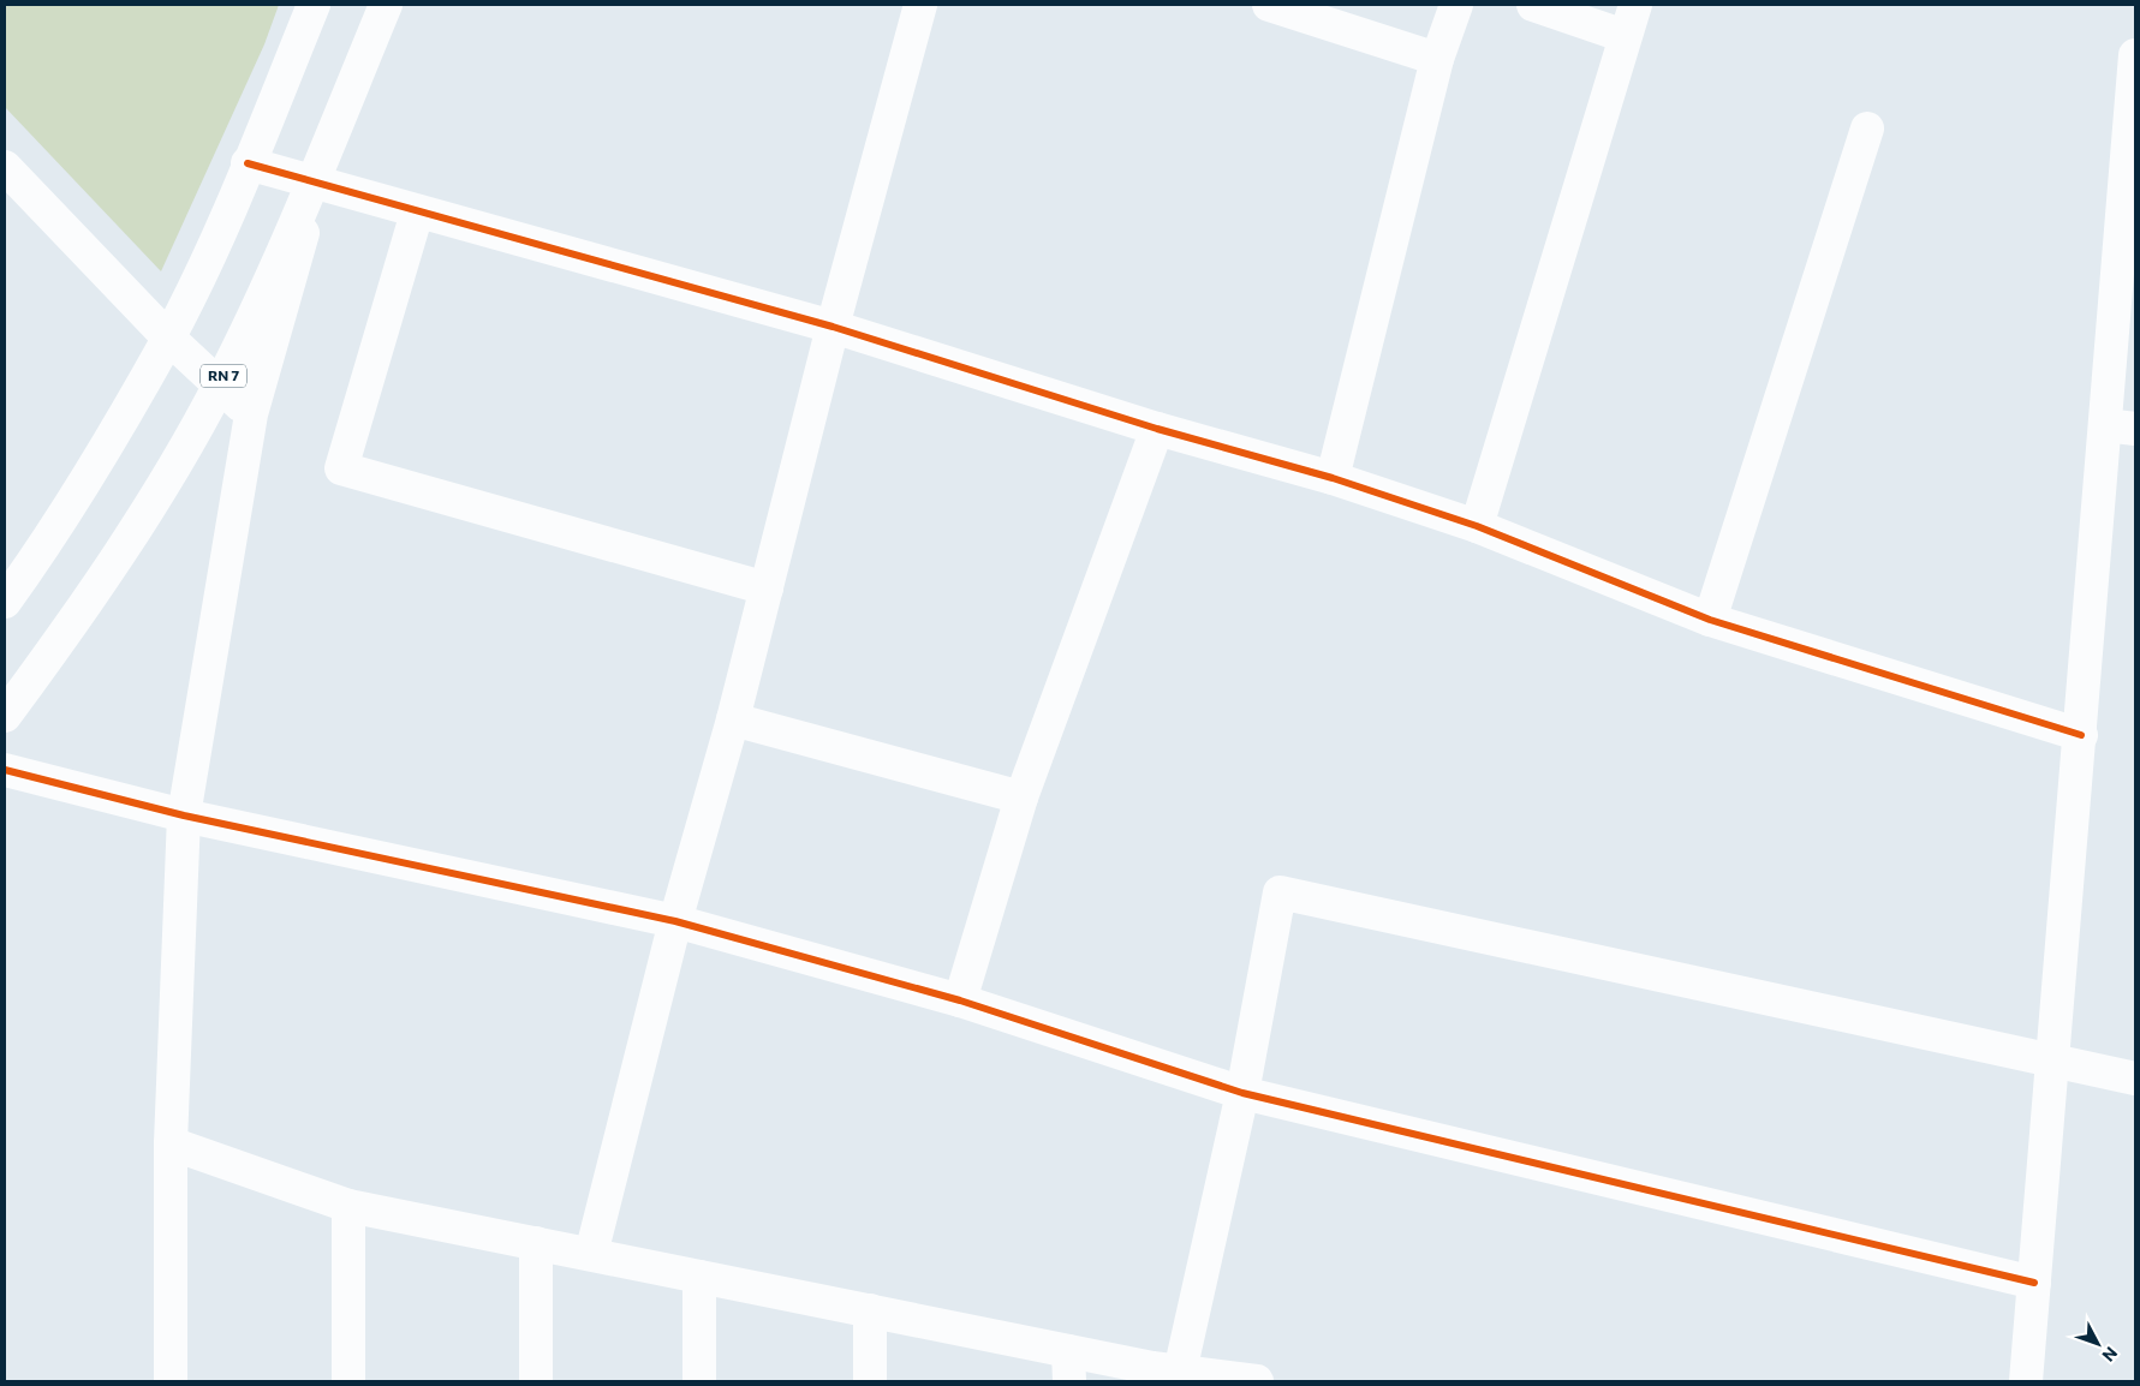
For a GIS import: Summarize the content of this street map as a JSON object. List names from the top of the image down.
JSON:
{
  "streets": {
    "main road": ["RN 7"]
  },
  "north": "bottom right"
}
